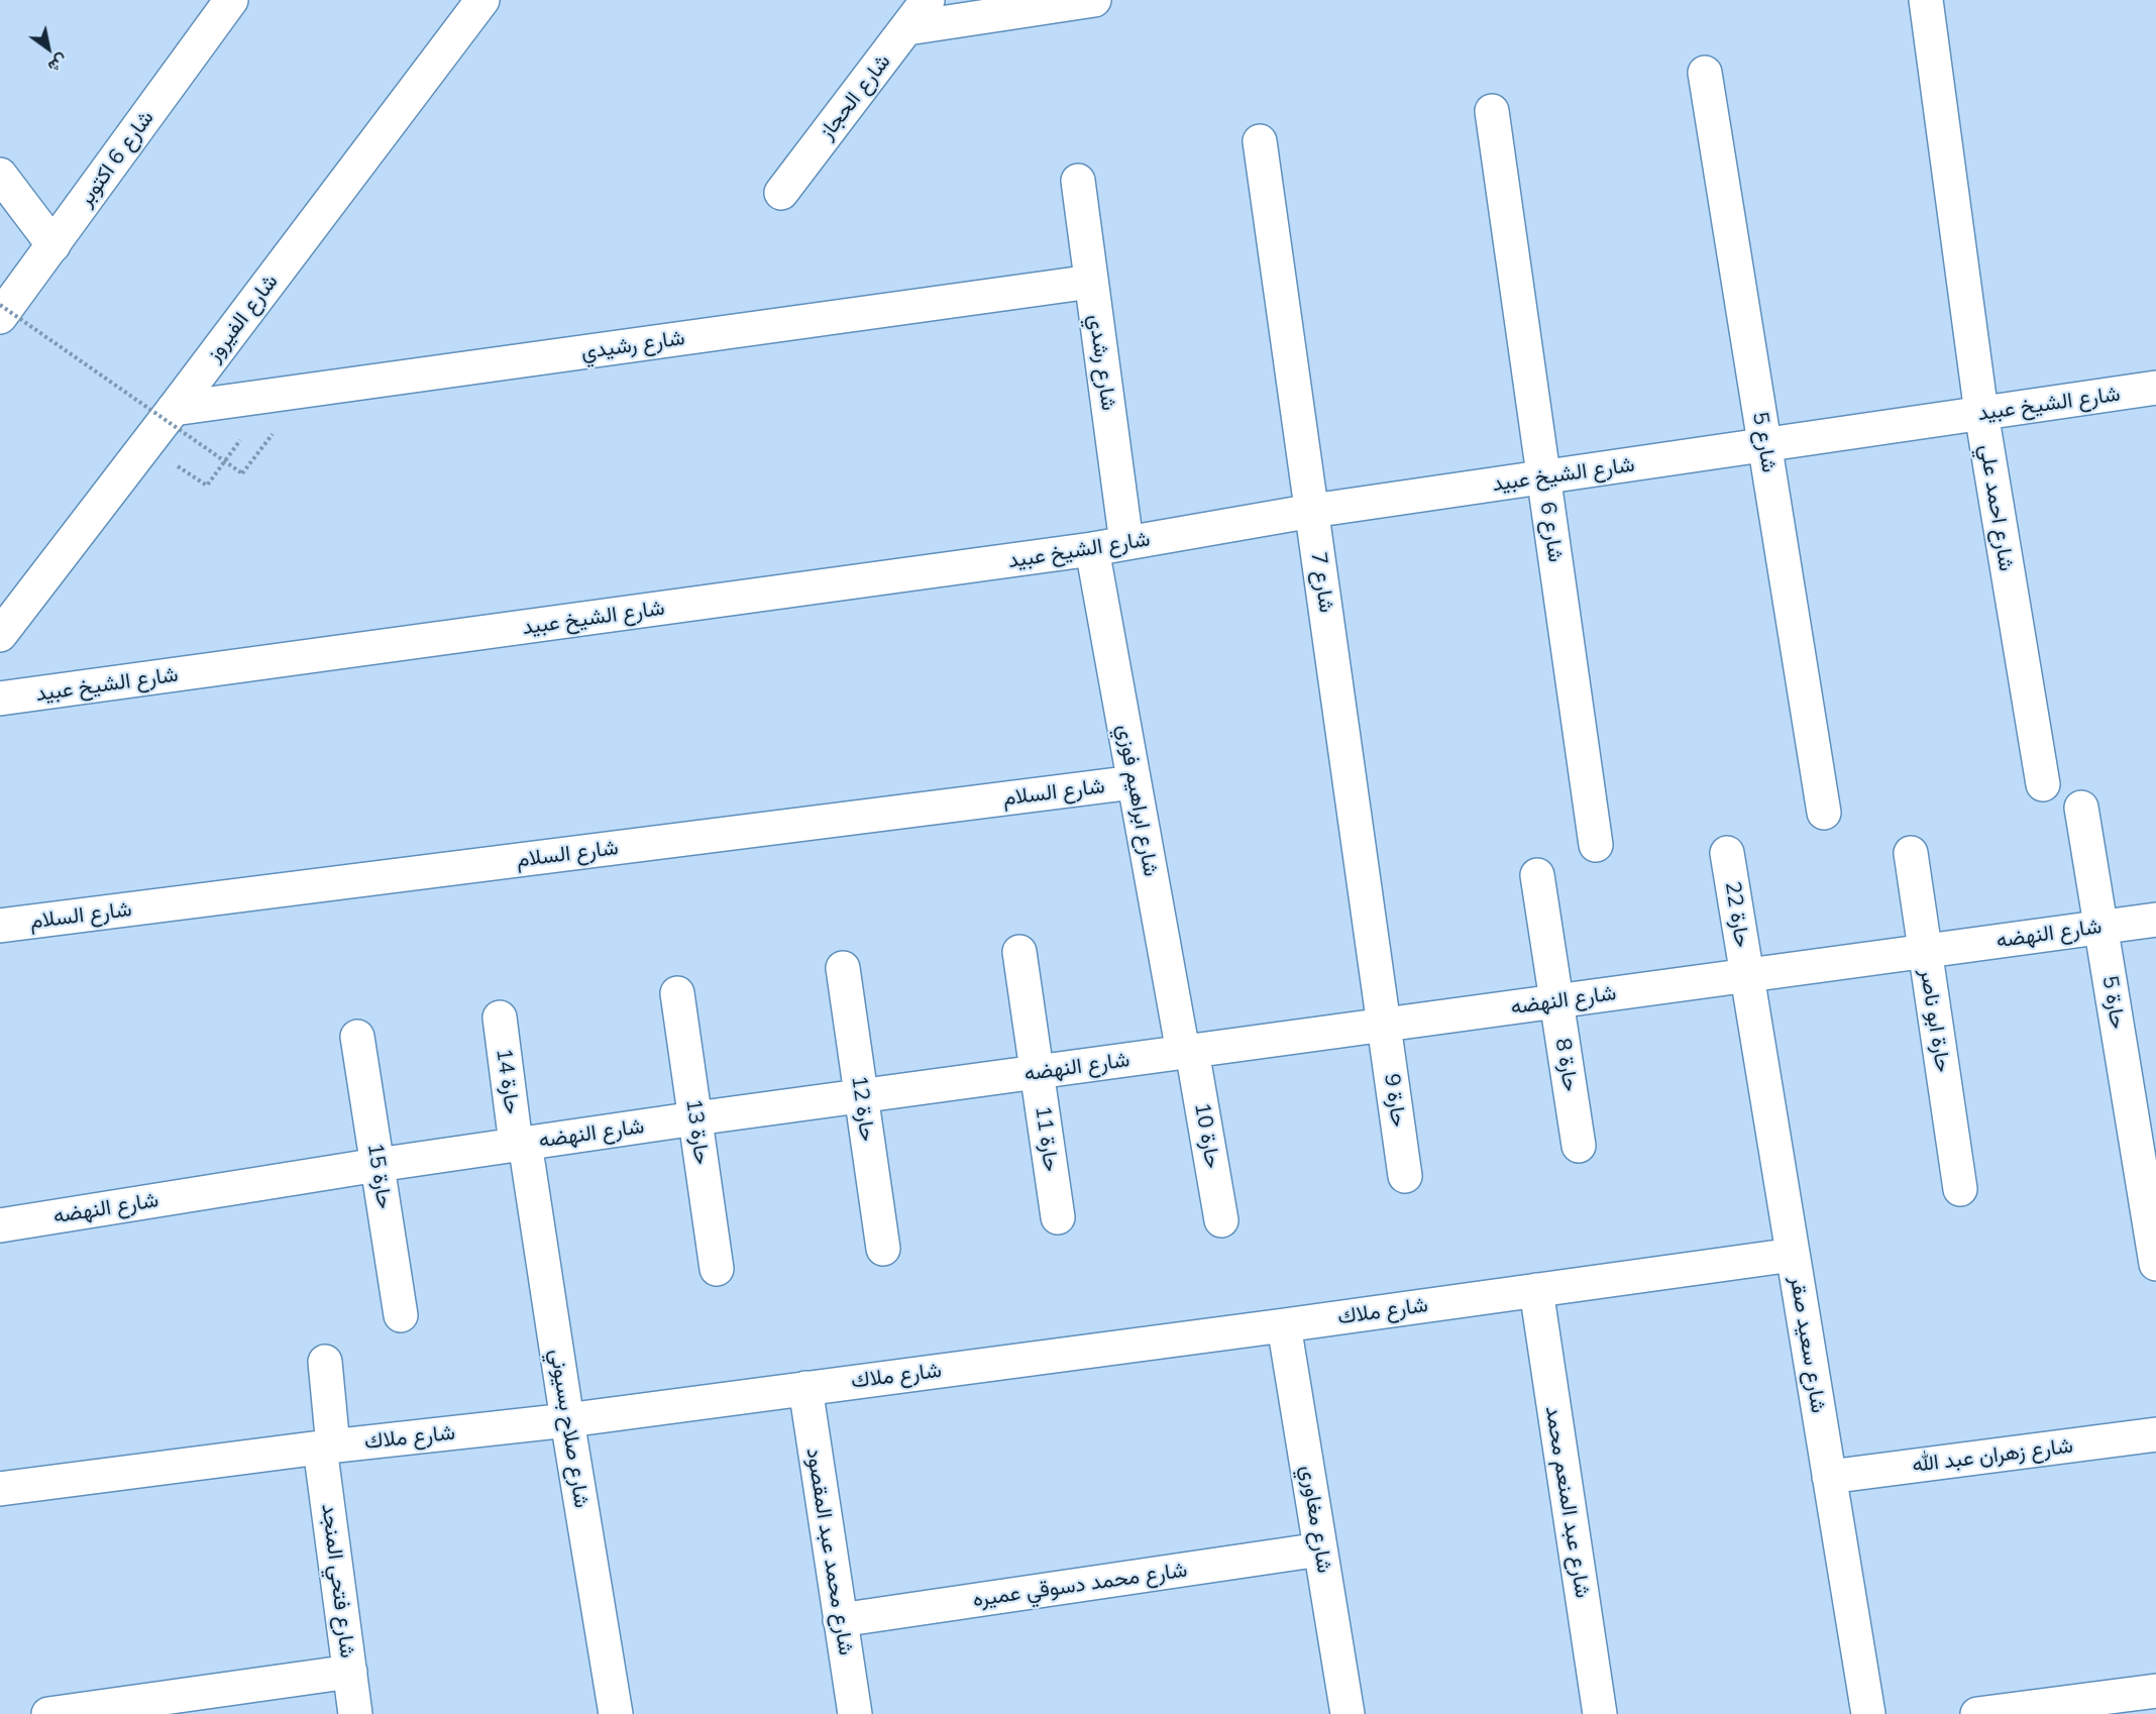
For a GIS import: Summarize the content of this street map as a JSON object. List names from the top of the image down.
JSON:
{
  "streets": {
    "street": [
      "شارع الحجاز",
      "شارع 6 اكتوبر",
      "شارع الفيروز",
      "شارع رشيدي",
      "شارع رشدي",
      "شارع الشيخ عبيد",
      "شارع 5",
      "شارع احمد علي",
      "شارع 6",
      "شارع 7",
      "شارع السلام",
      "شارع ابراهيم فوزي",
      "حارة 22",
      "شارع النهضه",
      "حارة 5",
      "حارة ابو ناصر",
      "حارة 8",
      "حارة 14",
      "حارة 9",
      "حارة 12",
      "حارة 13",
      "حارة 10",
      "حارة 11",
      "حارة 15",
      "شارع ملاك",
      "شارع سعيد صقر",
      "شارع صلاح بسيوني",
      "شارع زهران عبد الله",
      "شارع عبد المنعم محمد",
      "شارع مغاوري",
      "شارع محمد عبد المقصود",
      "شارع فتحي المنجد",
      "شارع محمد دسوقي عميره"
    ]
  },
  "crossings": [
    ["شارع الفيروز", "شارع رشيدي"],
    ["شارع رشيدي", "شارع رشدي"],
    ["شارع رشدي", "شارع الشيخ عبيد"],
    ["شارع الشيخ عبيد", "شارع 5"],
    ["شارع الشيخ عبيد", "شارع احمد علي"],
    ["شارع الشيخ عبيد", "شارع 6"],
    ["شارع الشيخ عبيد", "شارع 7"],
    ["شارع الشيخ عبيد", "شارع ابراهيم فوزي"],
    ["شارع 7", "شارع النهضه"],
    ["شارع 7", "حارة 9"],
    ["شارع السلام", "شارع ابراهيم فوزي"],
    ["شارع ابراهيم فوزي", "شارع النهضه"],
    ["شارع ابراهيم فوزي", "حارة 10"],
    ["حارة 22", "شارع النهضه"],
    ["حارة 22", "شارع سعيد صقر"],
    ["شارع النهضه", "حارة 5"],
    ["شارع النهضه", "حارة ابو ناصر"],
    ["شارع النهضه", "حارة 8"],
    ["شارع النهضه", "حارة 14"],
    ["شارع النهضه", "حارة 9"],
    ["شارع النهضه", "حارة 12"],
    ["شارع النهضه", "حارة 13"],
    ["شارع النهضه", "حارة 10"],
    ["شارع النهضه", "حارة 11"],
    ["شارع النهضه", "حارة 15"],
    ["شارع النهضه", "شارع سعيد صقر"],
    ["شارع النهضه", "شارع صلاح بسيوني"],
    ["حارة 14", "شارع صلاح بسيوني"],
    ["شارع ملاك", "شارع سعيد صقر"],
    ["شارع ملاك", "شارع صلاح بسيوني"],
    ["شارع ملاك", "شارع عبد المنعم محمد"],
    ["شارع ملاك", "شارع مغاوري"],
    ["شارع ملاك", "شارع محمد عبد المقصود"],
    ["شارع ملاك", "شارع فتحي المنجد"],
    ["شارع سعيد صقر", "شارع زهران عبد الله"],
    ["شارع مغاوري", "شارع محمد دسوقي عميره"],
    ["شارع محمد عبد المقصود", "شارع محمد دسوقي عميره"]
  ],
  "north": "bottom right"
}
